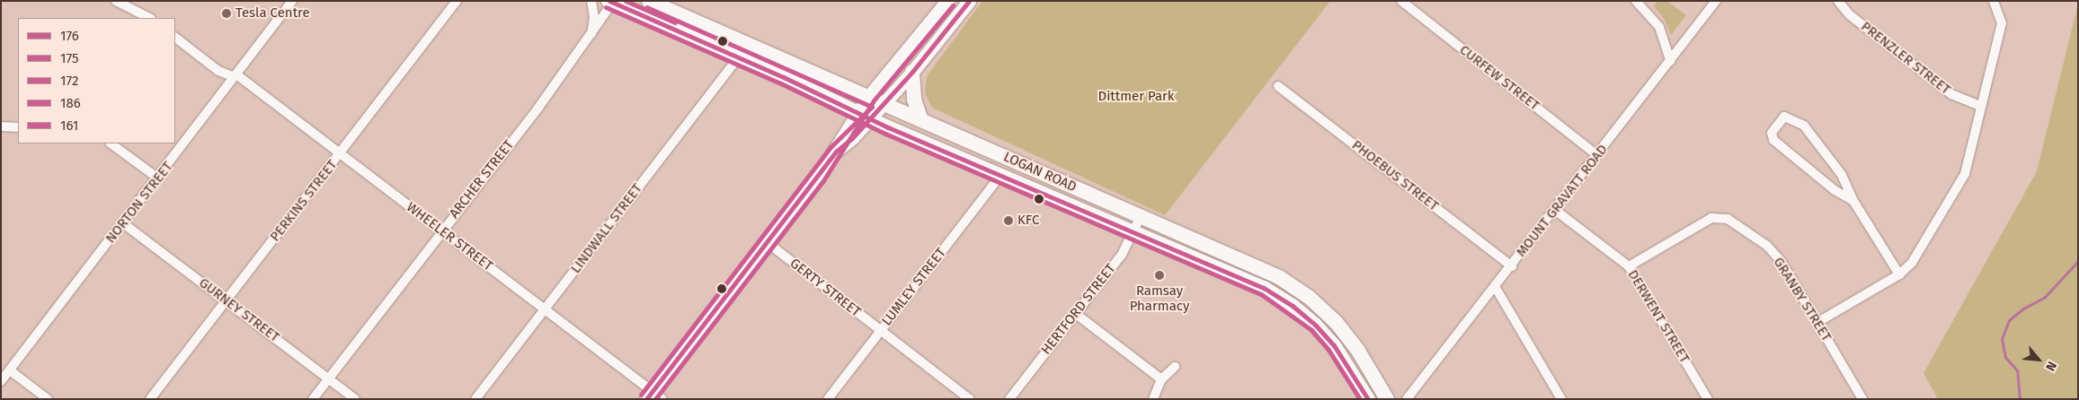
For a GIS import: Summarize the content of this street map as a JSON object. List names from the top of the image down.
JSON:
{
  "streets": {
    "main road": ["LOGAN ROAD"],
    "street": [
      "PRENZLER STREET",
      "CURFEW STREET",
      "PHOEBUS STREET",
      "ARCHER STREET",
      "PERKINS STREET",
      "MOUNT GRAVATT ROAD",
      "NORTON STREET",
      "LINDWALL STREET",
      "WHEELER STREET",
      "LUMLEY STREET",
      "GERTY STREET",
      "GRANBY STREET",
      "HERTFORD STREET",
      "GURNEY STREET",
      "DERWENT STREET"
    ]
  },
  "crossings": [
    ["CURFEW STREET", "MOUNT GRAVATT ROAD"],
    ["LOGAN ROAD", "ARCHER STREET"],
    ["LOGAN ROAD", "LINDWALL STREET"],
    ["LOGAN ROAD", "LUMLEY STREET"],
    ["LOGAN ROAD", "HERTFORD STREET"],
    ["PHOEBUS STREET", "MOUNT GRAVATT ROAD"],
    ["ARCHER STREET", "WHEELER STREET"],
    ["ARCHER STREET", "GURNEY STREET"],
    ["PERKINS STREET", "WHEELER STREET"],
    ["PERKINS STREET", "GURNEY STREET"],
    ["MOUNT GRAVATT ROAD", "DERWENT STREET"],
    ["NORTON STREET", "WHEELER STREET"],
    ["NORTON STREET", "GURNEY STREET"],
    ["LINDWALL STREET", "WHEELER STREET"],
    ["LUMLEY STREET", "GERTY STREET"],
    ["GRANBY STREET", "DERWENT STREET"]
  ],
  "parks": ["Dittmer Park"],
  "places": ["Tesla Centre", "KFC", "Ramsay Pharmacy"],
  "lines": [
    "transit line 176",
    "transit line 172",
    "transit line 186",
    "transit line 161",
    "transit line 175"
  ],
  "legend": [
    "176",
    "175",
    "172",
    "186",
    "161"
  ],
  "north": "bottom right"
}
